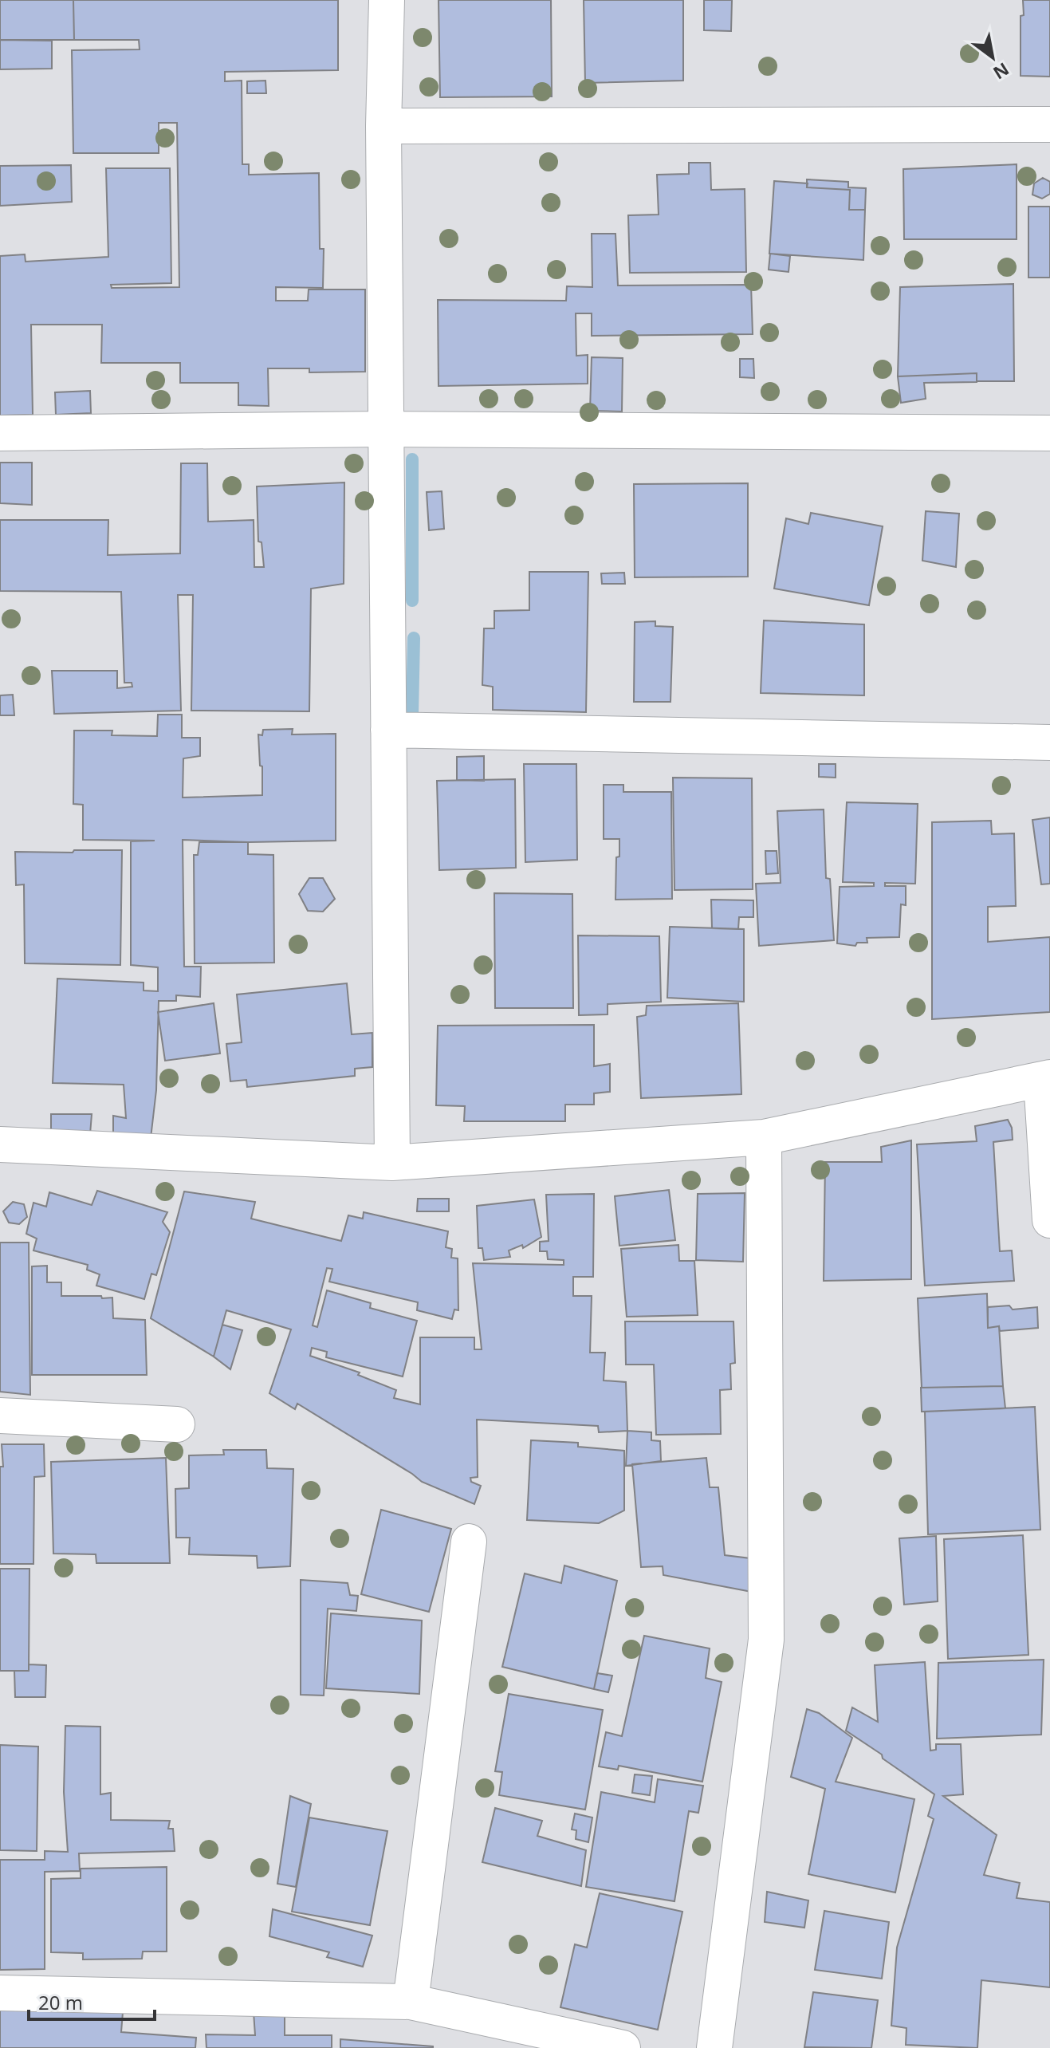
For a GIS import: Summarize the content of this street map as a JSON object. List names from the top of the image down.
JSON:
{
  "scale_bar": "20 m",
  "north": "bottom right"
}
